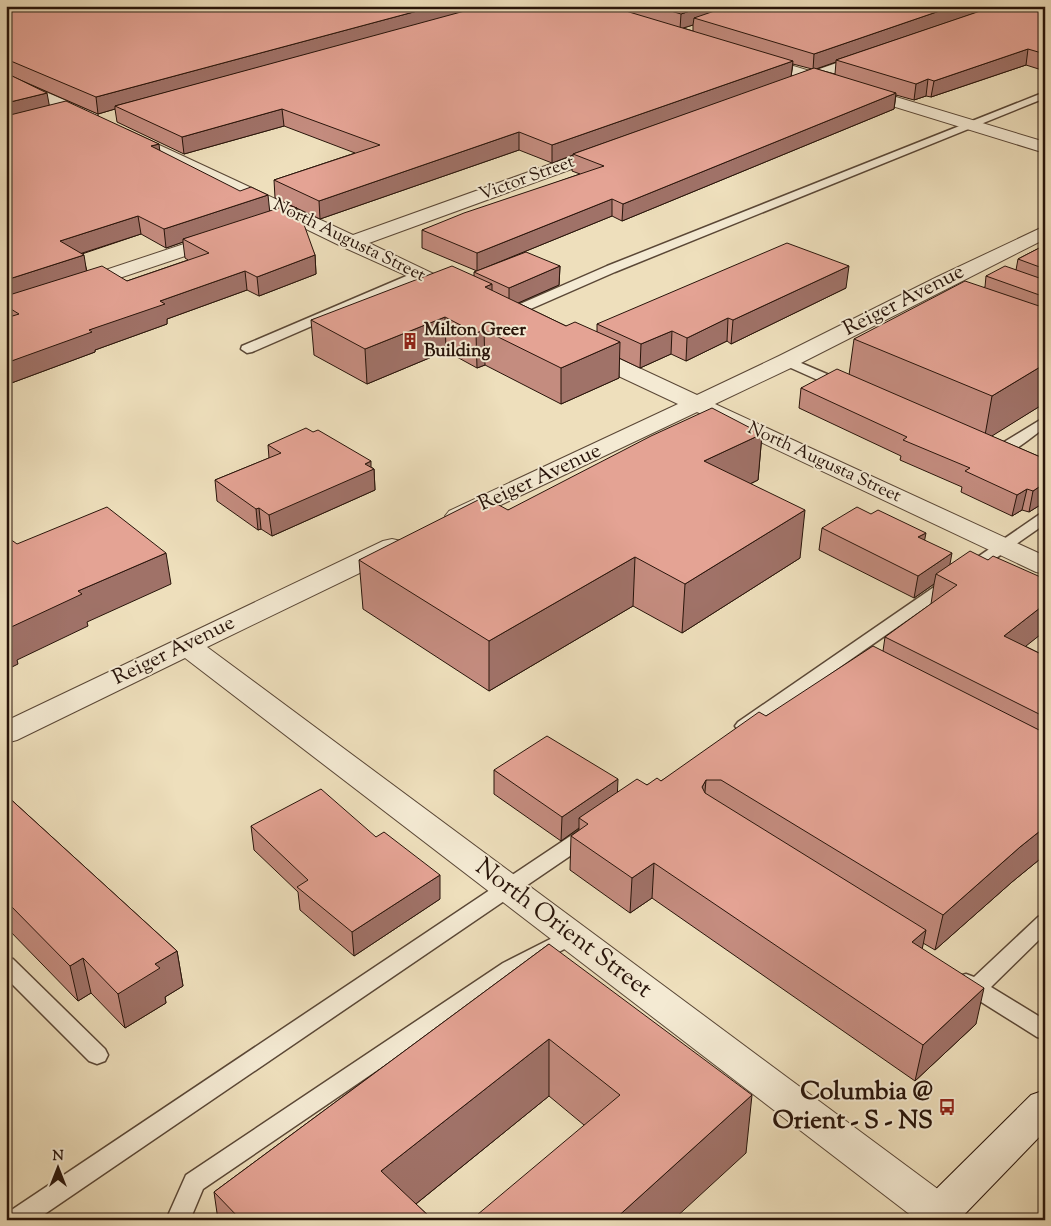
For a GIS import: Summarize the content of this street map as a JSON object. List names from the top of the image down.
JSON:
{
  "streets": {
    "street": [
      "Victor Street",
      "North Augusta Street",
      "Reiger Avenue",
      "North Orient Street"
    ]
  },
  "crossings": [
    ["Victor Street", "North Augusta Street"],
    ["North Augusta Street", "Reiger Avenue"],
    ["Reiger Avenue", "North Orient Street"]
  ],
  "places": {
    "building": ["Milton Greer Building"],
    "bus stop": ["Columbia @ Orient - S - NS"]
  },
  "north": "top"
}
